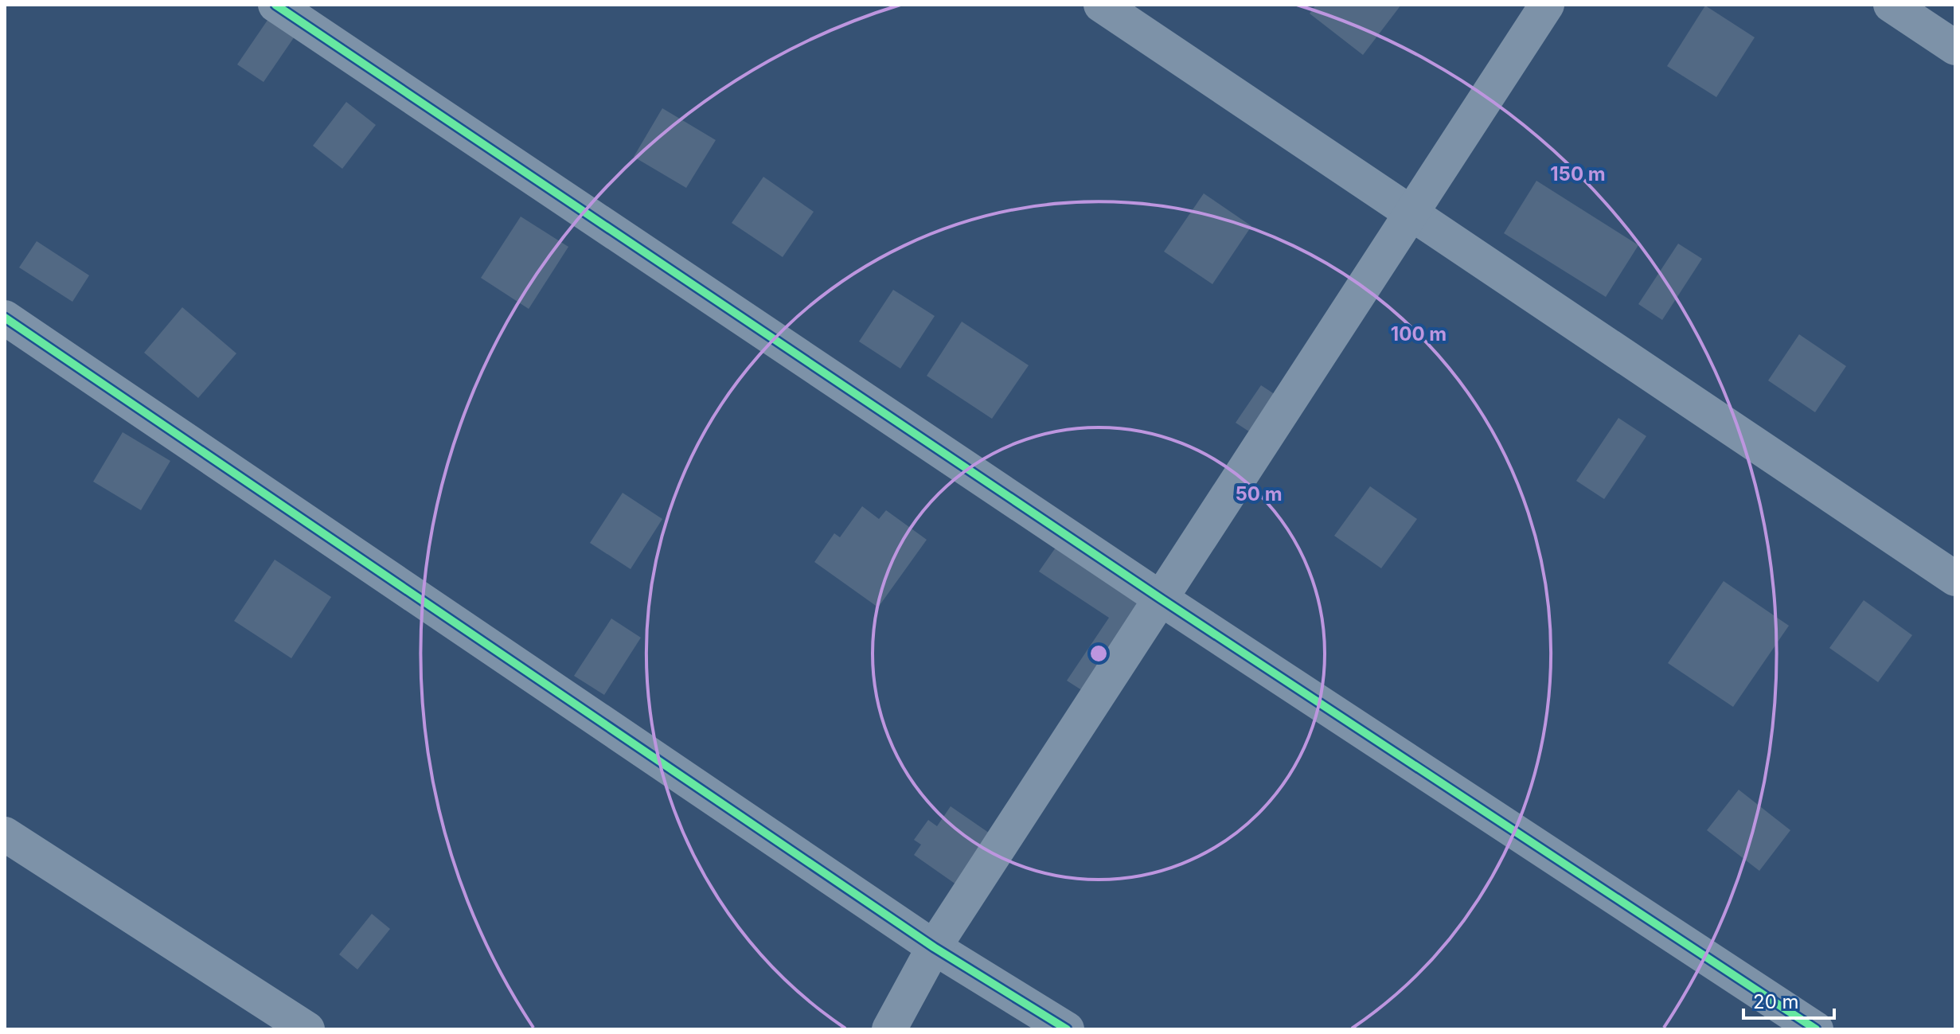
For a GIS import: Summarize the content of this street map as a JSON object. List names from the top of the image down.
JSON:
{
  "scale_bar": "20 m",
  "rings": ["150 m", "100 m", "50 m"]
}
